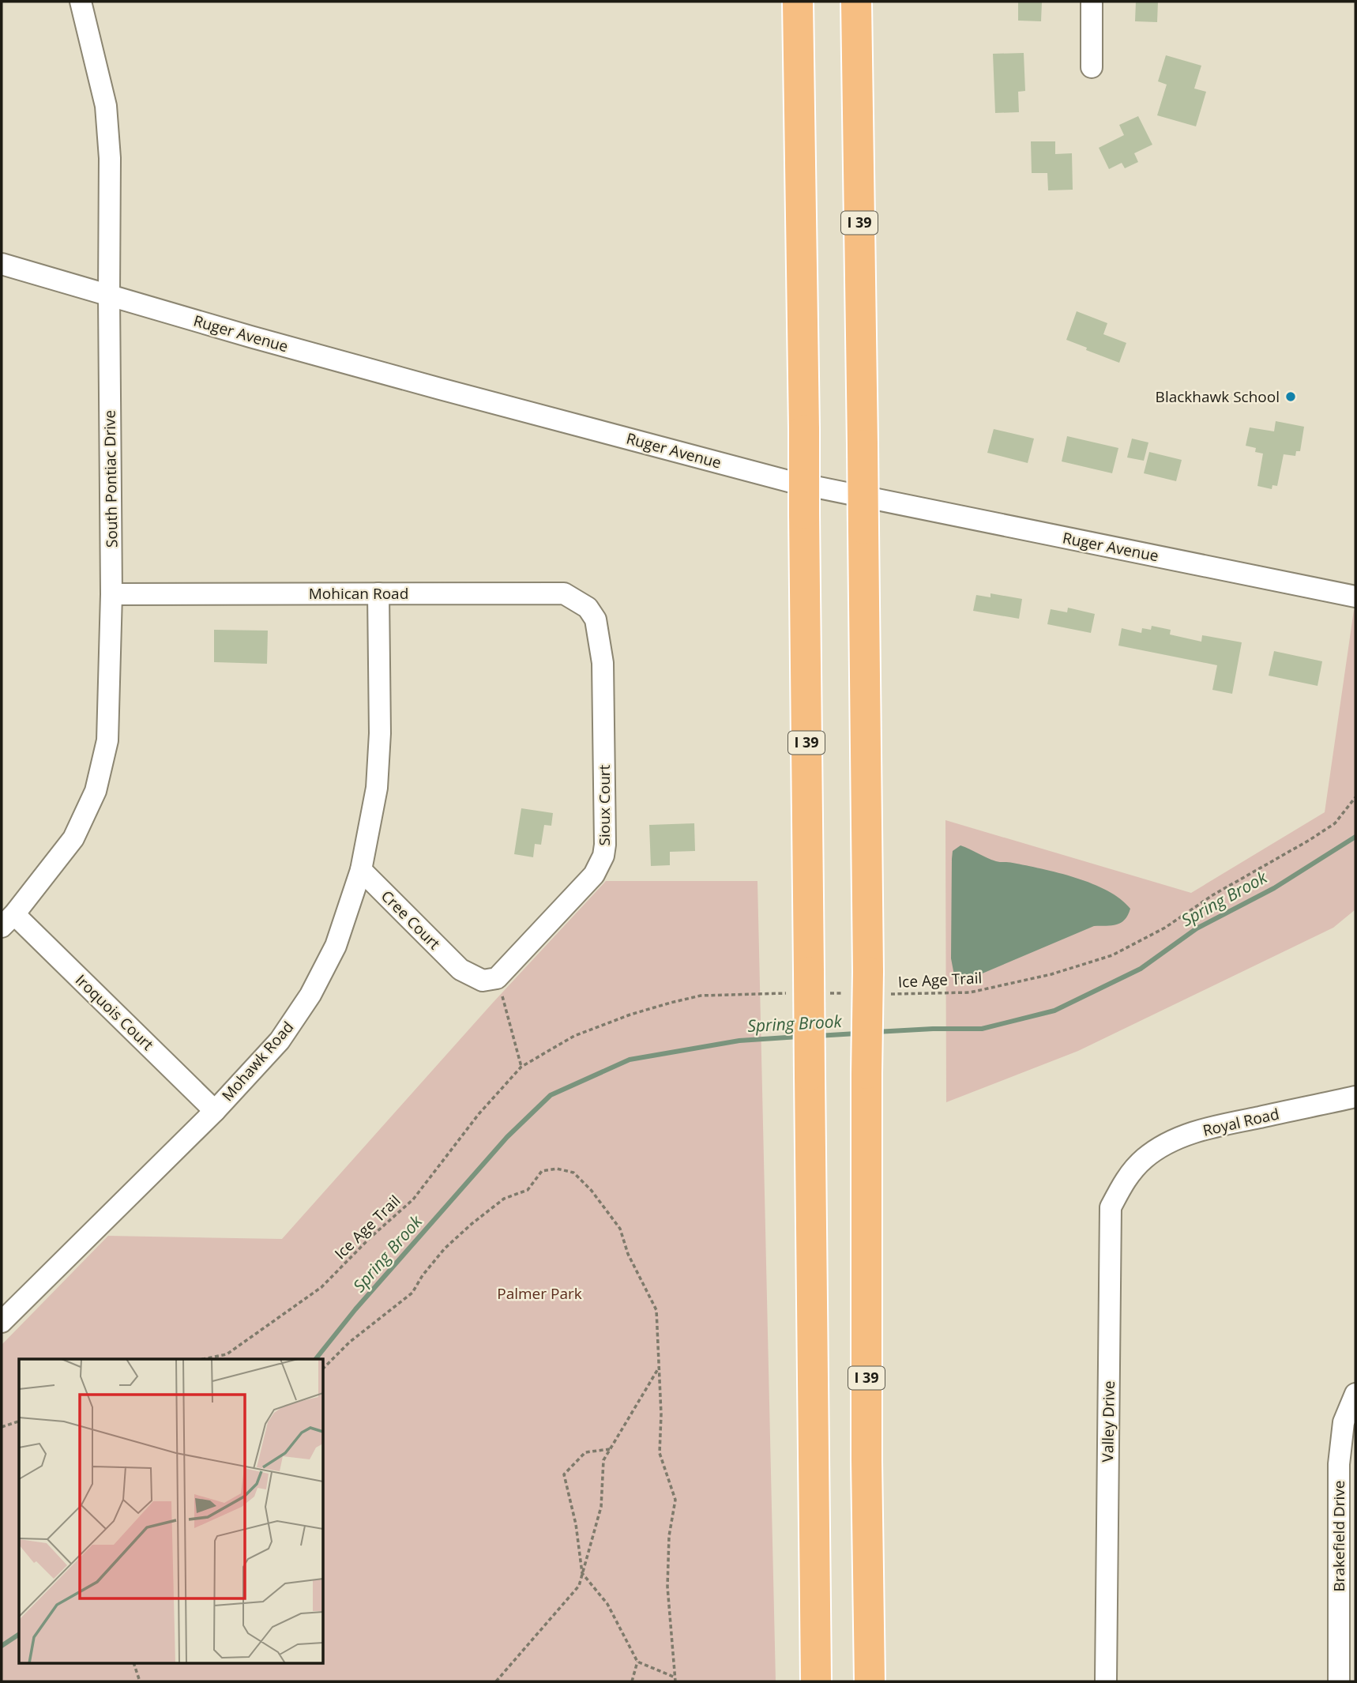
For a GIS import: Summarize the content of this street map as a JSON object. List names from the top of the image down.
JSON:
{
  "streets": {
    "highway": ["I 39"],
    "street": [
      "Ruger Avenue",
      "South Pontiac Drive",
      "Mohican Road",
      "Sioux Court",
      "Cree Court",
      "Iroquois Court",
      "Mohawk Road",
      "Royal Road",
      "Valley Drive",
      "Brakefield Drive"
    ],
    "path": ["Ice Age Trail"]
  },
  "crossings": [
    ["I 39", "Ice Age Trail"],
    ["Ruger Avenue", "South Pontiac Drive"],
    ["South Pontiac Drive", "Mohican Road"],
    ["South Pontiac Drive", "Iroquois Court"],
    ["Mohican Road", "Sioux Court"],
    ["Mohican Road", "Mohawk Road"],
    ["Sioux Court", "Cree Court"],
    ["Cree Court", "Mohawk Road"],
    ["Iroquois Court", "Mohawk Road"],
    ["Royal Road", "Valley Drive"]
  ],
  "water": ["Spring Brook"],
  "parks": ["Palmer Park"],
  "places": ["Blackhawk School"]
}
